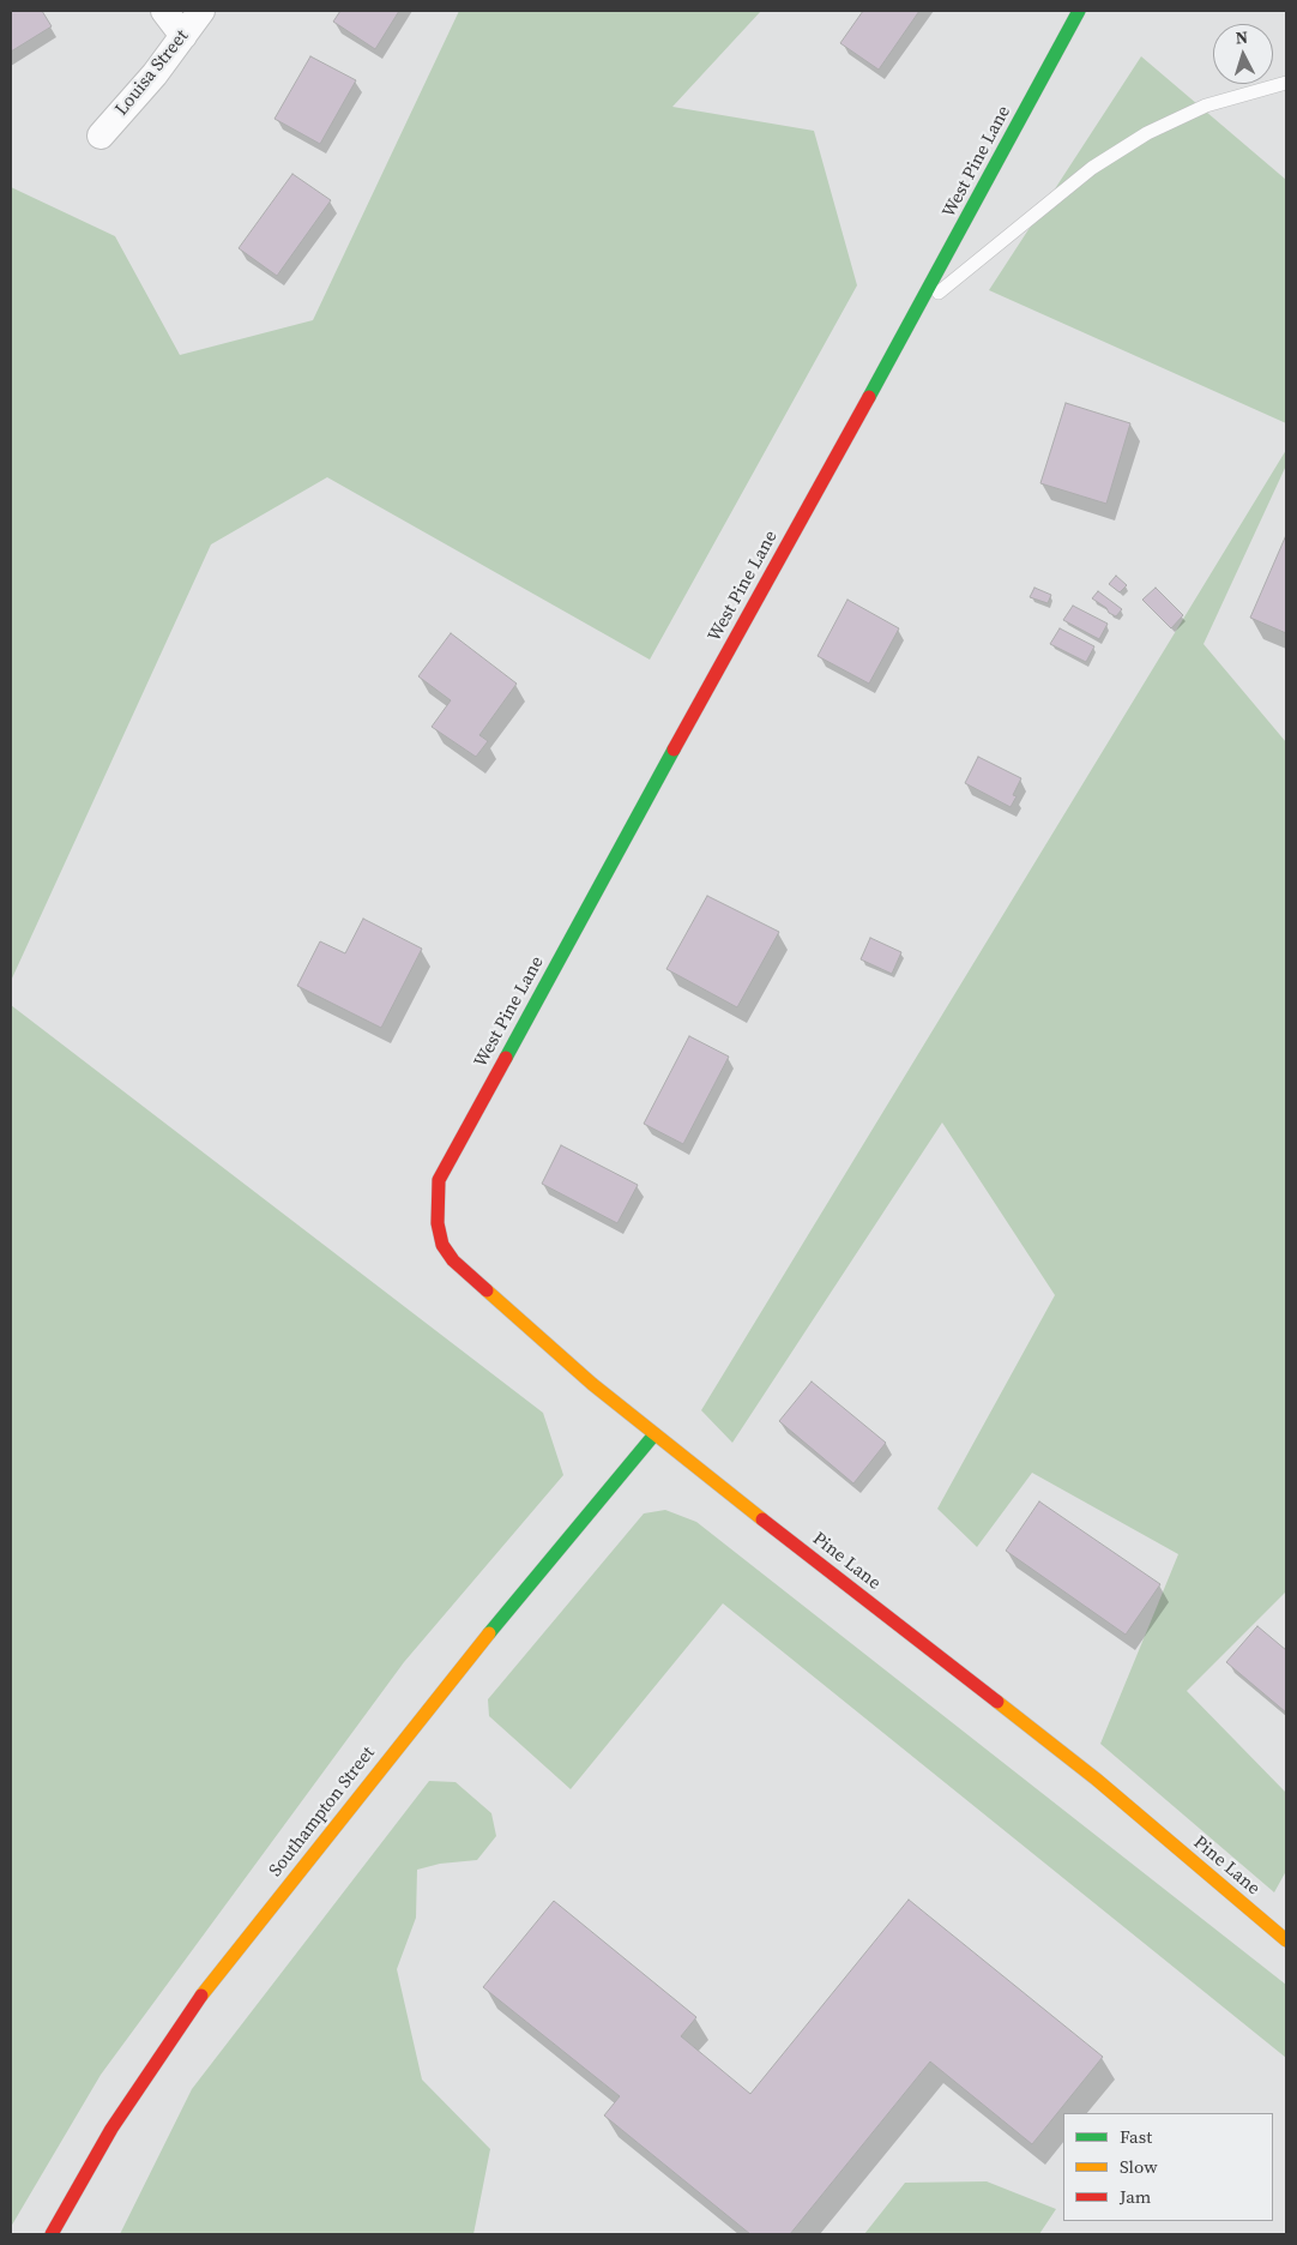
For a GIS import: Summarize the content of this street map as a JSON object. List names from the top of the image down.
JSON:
{
  "streets": {
    "street": [
      "Louisa Street",
      "West Pine Lane",
      "Pine Lane",
      "Southampton Street"
    ]
  },
  "crossings": [
    ["West Pine Lane", "Pine Lane"],
    ["Pine Lane", "Southampton Street"]
  ],
  "legend": ["Fast", "Slow", "Jam"],
  "north": "top"
}
